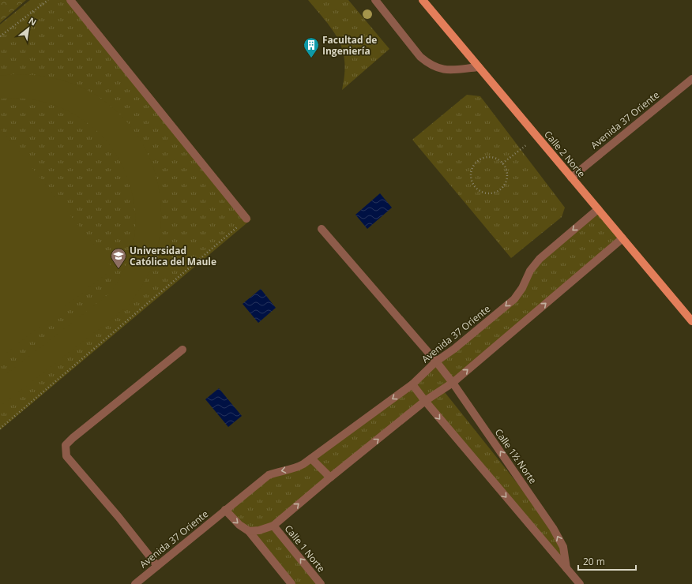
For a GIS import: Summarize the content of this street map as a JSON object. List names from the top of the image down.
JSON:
{
  "streets": {
    "main road": ["Calle 2 Norte"],
    "street": ["Avenida 37 Oriente", "Calle 1½ Norte", "Calle 1 Norte"]
  },
  "crossings": [
    ["Avenida 37 Oriente", "Calle 2 Norte"],
    ["Avenida 37 Oriente", "Calle 1½ Norte"]
  ],
  "places": {
    "building": ["Facultad de Ingeniería"],
    "school or university": ["Universidad Católica del Maule"]
  },
  "scale_bar": "20 m",
  "north": "top right"
}
